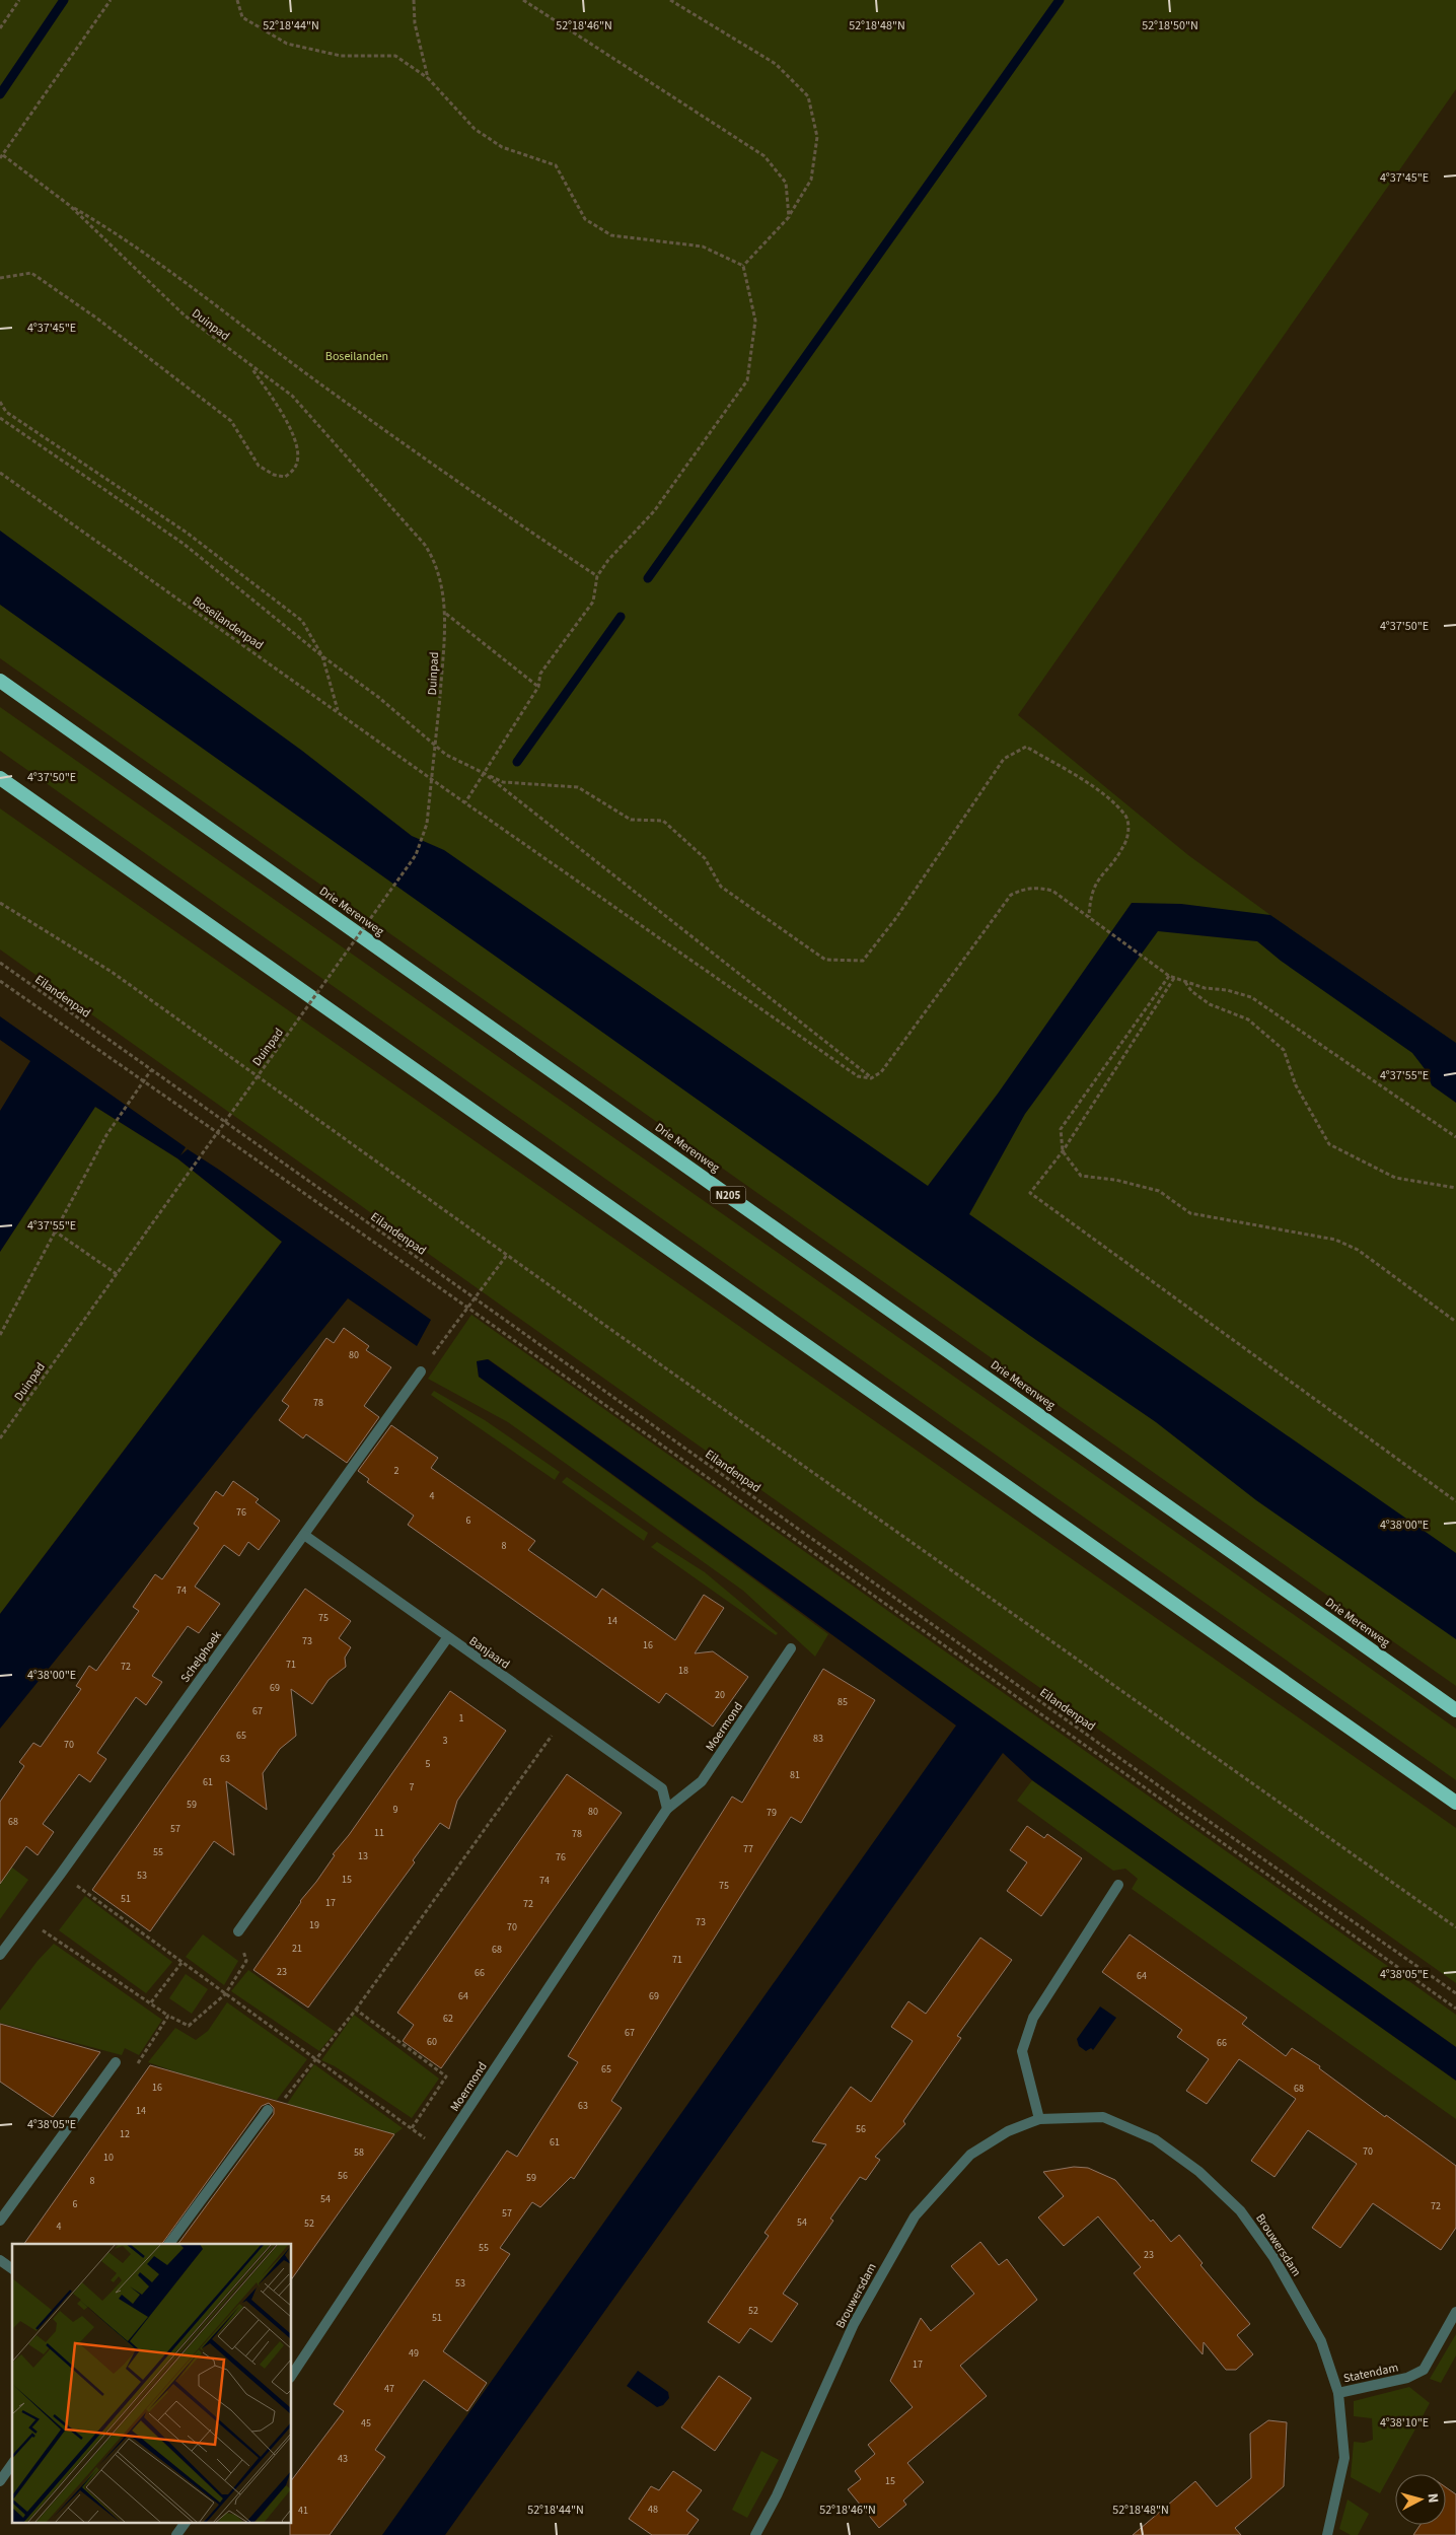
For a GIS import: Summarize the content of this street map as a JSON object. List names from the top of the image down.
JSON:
{
  "streets": {
    "highway": ["Drie Merenweg", "N205"],
    "street": [
      "Banjaard",
      "Schelphoek",
      "Moermond",
      "Brouwersdam",
      "Statendam"
    ],
    "path": ["Duinpad", "Boseilandenpad", "Eilandenpad"]
  },
  "crossings": [
    ["Banjaard", "Schelphoek"],
    ["Banjaard", "Moermond"],
    ["Brouwersdam", "Statendam"]
  ],
  "parks": ["Boseilanden"],
  "house_numbers": [
    "80",
    "78",
    "2",
    "4",
    "76",
    "6",
    "8",
    "74",
    "75",
    "14",
    "73",
    "16",
    "71",
    "72",
    "18",
    "69",
    "20",
    "85",
    "67",
    "1",
    "65",
    "83",
    "3",
    "70",
    "63",
    "5",
    "81",
    "61",
    "7",
    "59",
    "9",
    "80",
    "79",
    "68",
    "57",
    "11",
    "78",
    "77",
    "55",
    "13",
    "76",
    "53",
    "15",
    "74",
    "75",
    "51",
    "17",
    "72",
    "73",
    "19",
    "70",
    "21",
    "68",
    "71",
    "23",
    "66",
    "64",
    "64",
    "69",
    "62",
    "67",
    "60",
    "66",
    "65",
    "16",
    "68",
    "63",
    "14",
    "56",
    "12",
    "61",
    "70",
    "58",
    "10",
    "56",
    "59",
    "8",
    "54",
    "6",
    "72",
    "57",
    "54",
    "52",
    "4",
    "55",
    "23",
    "53",
    "52",
    "51",
    "49",
    "17",
    "47",
    "45",
    "43",
    "15",
    "48",
    "41"
  ],
  "north": "right",
  "coordinates": [
    "52°18'44\"N",
    "52°18'46\"N",
    "52°18'48\"N",
    "52°18'50\"N",
    "4°37'45\"E",
    "4°37'50\"E",
    "4°37'55\"E",
    "4°38'00\"E",
    "4°38'05\"E",
    "4°38'10\"E"
  ]
}
